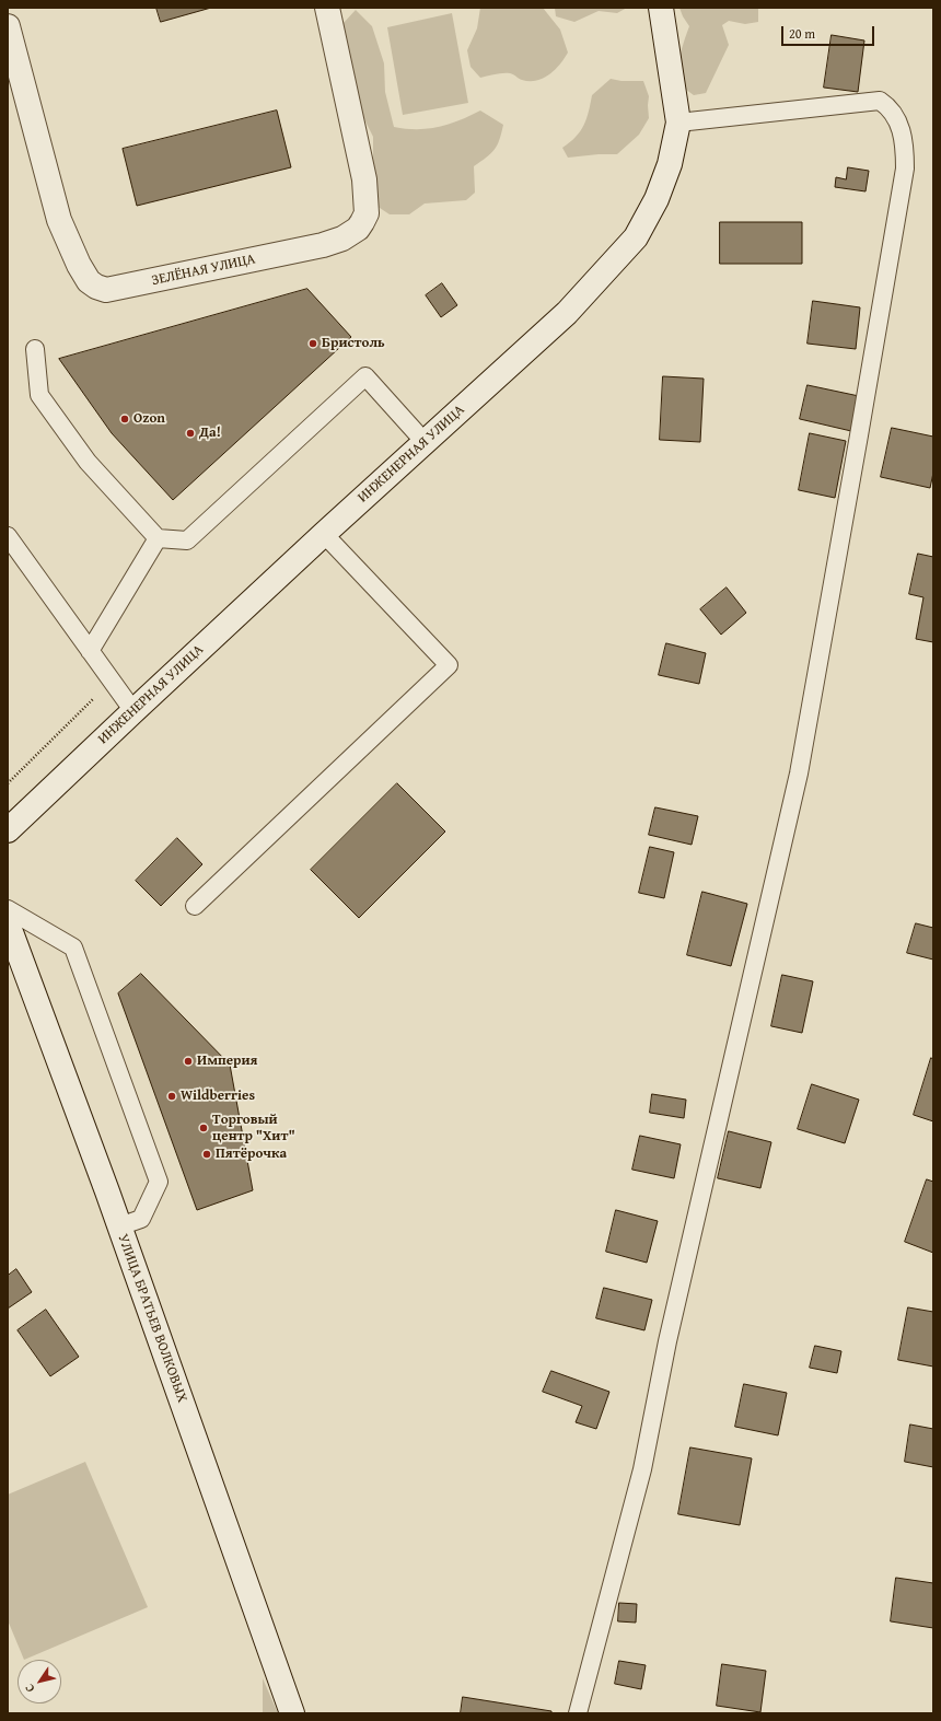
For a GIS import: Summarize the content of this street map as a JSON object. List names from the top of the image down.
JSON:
{
  "streets": {
    "street": ["ЗЕЛЁНАЯ УЛИЦА", "ИНЖЕНЕРНАЯ УЛИЦА", "УЛИЦА БРАТЬЕВ ВОЛКОВЫХ"]
  },
  "places": [
    "Бристоль",
    "Ozon",
    "Да!",
    "Империя",
    "Wildberries",
    "Торговый центр \"Хит\"",
    "Пятёрочка"
  ],
  "scale_bar": "20 m",
  "north": "bottom left"
}
